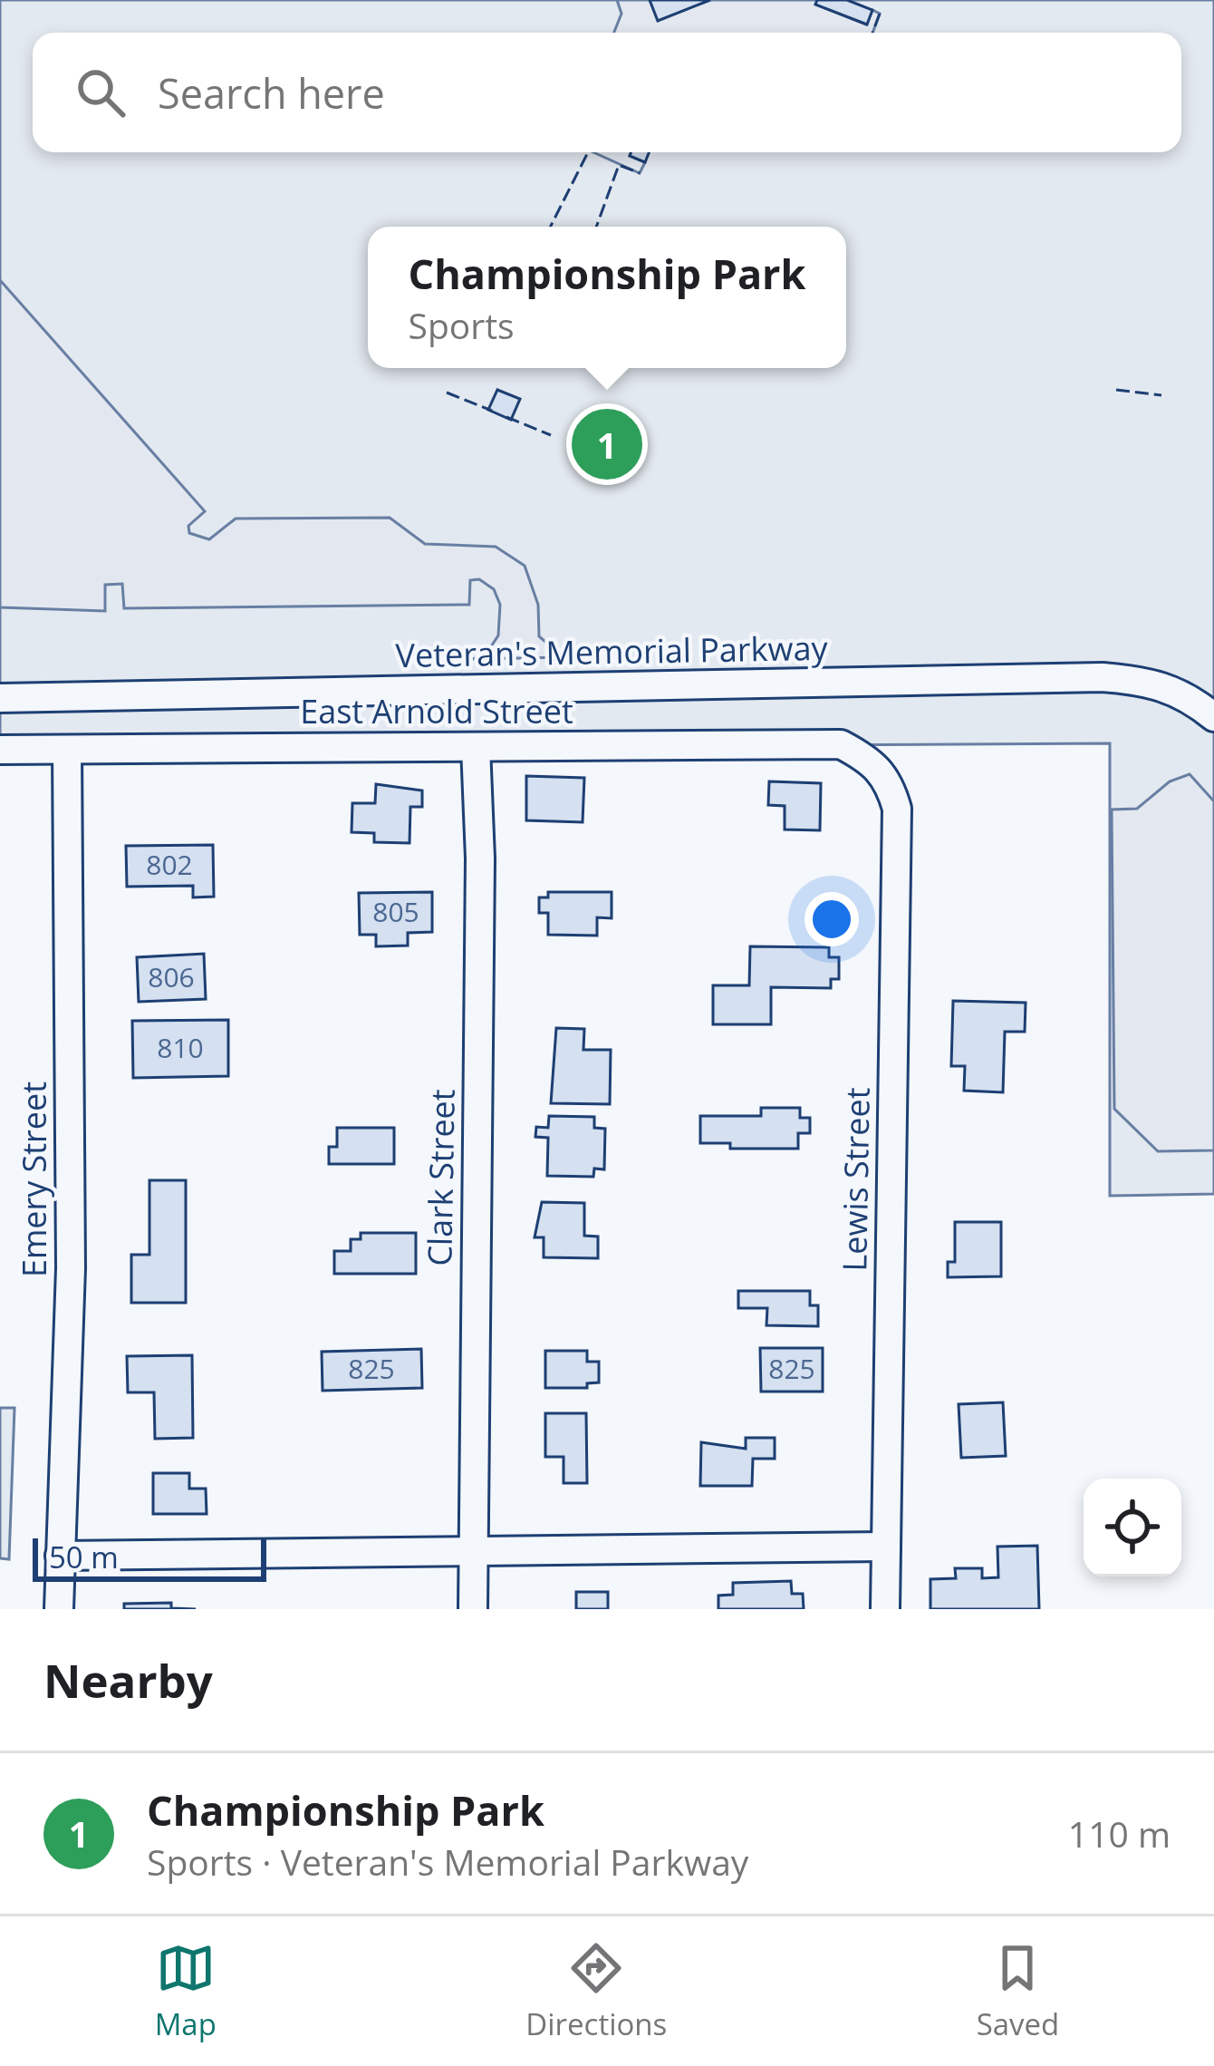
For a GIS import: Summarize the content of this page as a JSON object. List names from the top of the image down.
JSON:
{
  "streets": {
    "street": [
      "Veteran's Memorial Parkway",
      "East Arnold Street",
      "Clark Street",
      "Emery Street",
      "Lewis Street"
    ]
  },
  "crossings": [
    ["East Arnold Street", "Clark Street"],
    ["East Arnold Street", "Emery Street"],
    ["East Arnold Street", "Lewis Street"]
  ],
  "house_numbers": [
    "802",
    "805",
    "806",
    "810",
    "825",
    "825"
  ],
  "scale_bar": "50 m",
  "page": {
    "search": "Search here",
    "popup": ["Championship Park", "Sports"],
    "pins": "1",
    "scale": "50 m",
    "heading": "Nearby",
    "list": [
      {
        "mark": "1",
        "name": "Championship Park",
        "note": "Sports · Veteran's Memorial Parkway",
        "value": "110 m"
      }
    ],
    "nav": ["Map", "Directions", "Saved"]
  }
}
